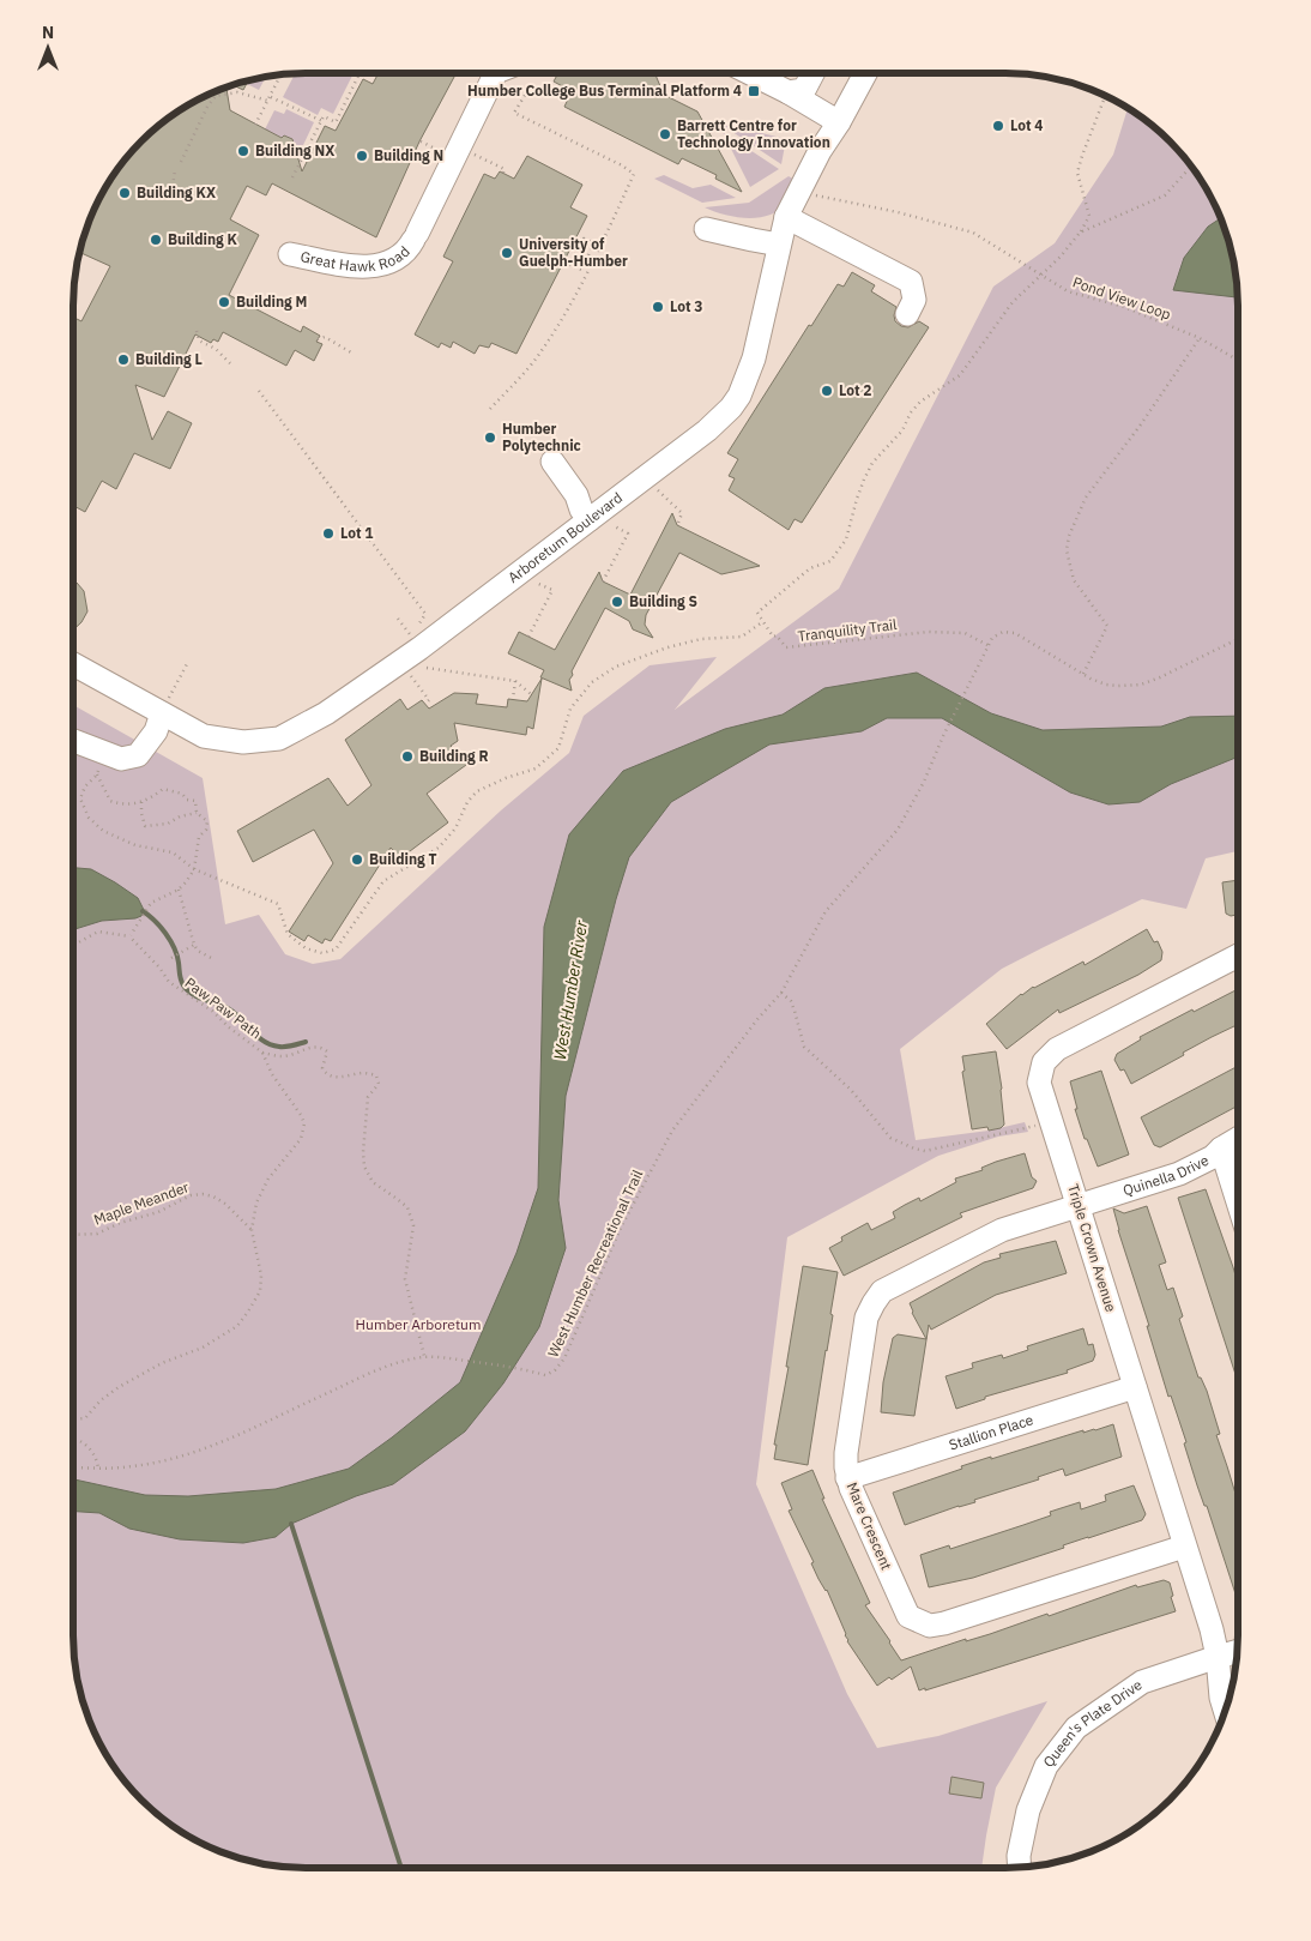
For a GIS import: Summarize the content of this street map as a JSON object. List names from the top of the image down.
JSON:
{
  "streets": {
    "street": [
      "Great Hawk Road",
      "Arboretum Boulevard",
      "Quinella Drive",
      "Triple Crown Avenue",
      "Stallion Place",
      "Mare Crescent",
      "Queen's Plate Drive"
    ],
    "path": [
      "Pond View Loop",
      "Tranquility Trail",
      "Paw Paw Path",
      "Maple Meander",
      "West Humber Recreational Trail"
    ]
  },
  "crossings": [
    ["Tranquility Trail", "West Humber Recreational Trail"],
    ["Paw Paw Path", "Maple Meander"],
    ["Quinella Drive", "Triple Crown Avenue"],
    ["Quinella Drive", "Mare Crescent"],
    ["Triple Crown Avenue", "Stallion Place"],
    ["Triple Crown Avenue", "Mare Crescent"],
    ["Triple Crown Avenue", "Queen's Plate Drive"],
    ["Stallion Place", "Mare Crescent"]
  ],
  "water": ["West Humber River"],
  "parks": ["Humber Arboretum"],
  "places": {
    "transit": ["Humber College Bus Terminal Platform 4"],
    "other": [
      "Lot 4",
      "Barrett Centre for Technology Innovation",
      "Building NX",
      "Building N",
      "Building KX",
      "Building K",
      "University of Guelph-Humber",
      "Building M",
      "Lot 3",
      "Building L",
      "Lot 2",
      "Humber Polytechnic",
      "Lot 1",
      "Building S",
      "Building R",
      "Building T"
    ]
  },
  "north": "top"
}
